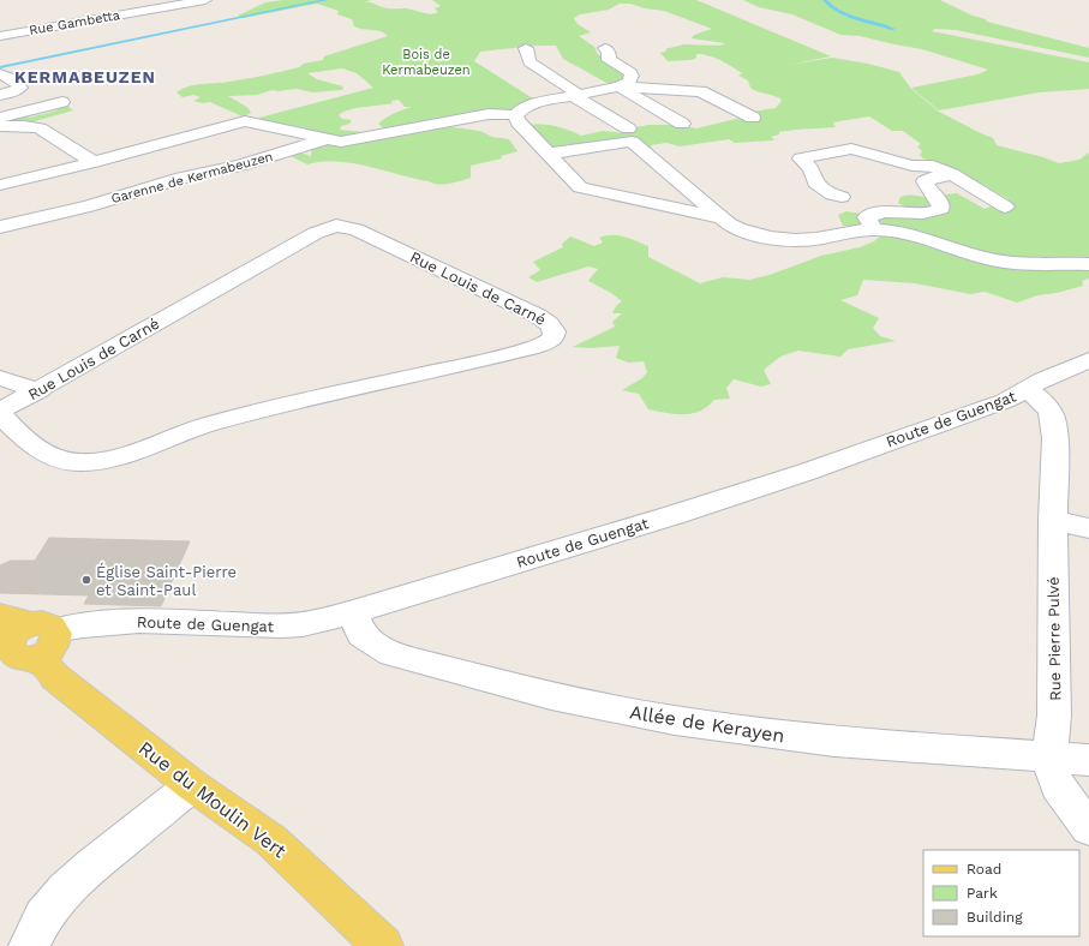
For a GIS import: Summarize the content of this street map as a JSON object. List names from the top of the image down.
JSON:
{
  "streets": {
    "main road": ["Rue du Moulin Vert"],
    "street": [
      "Rue Gambetta",
      "Garenne de Kermabeuzen",
      "Rue Louis de Carné",
      "Route de Guengat",
      "Rue Pierre Pulvé",
      "Allée de Kerayen"
    ]
  },
  "crossings": [
    ["Route de Guengat", "Rue Pierre Pulvé"],
    ["Route de Guengat", "Allée de Kerayen"],
    ["Route de Guengat", "Rue du Moulin Vert"],
    ["Rue Pierre Pulvé", "Allée de Kerayen"]
  ],
  "districts": ["KERMABEUZEN"],
  "parks": ["Bois de Kermabeuzen"],
  "places": ["Église Saint-Pierre et Saint-Paul"],
  "legend": ["Road", "Park", "Building"]
}
